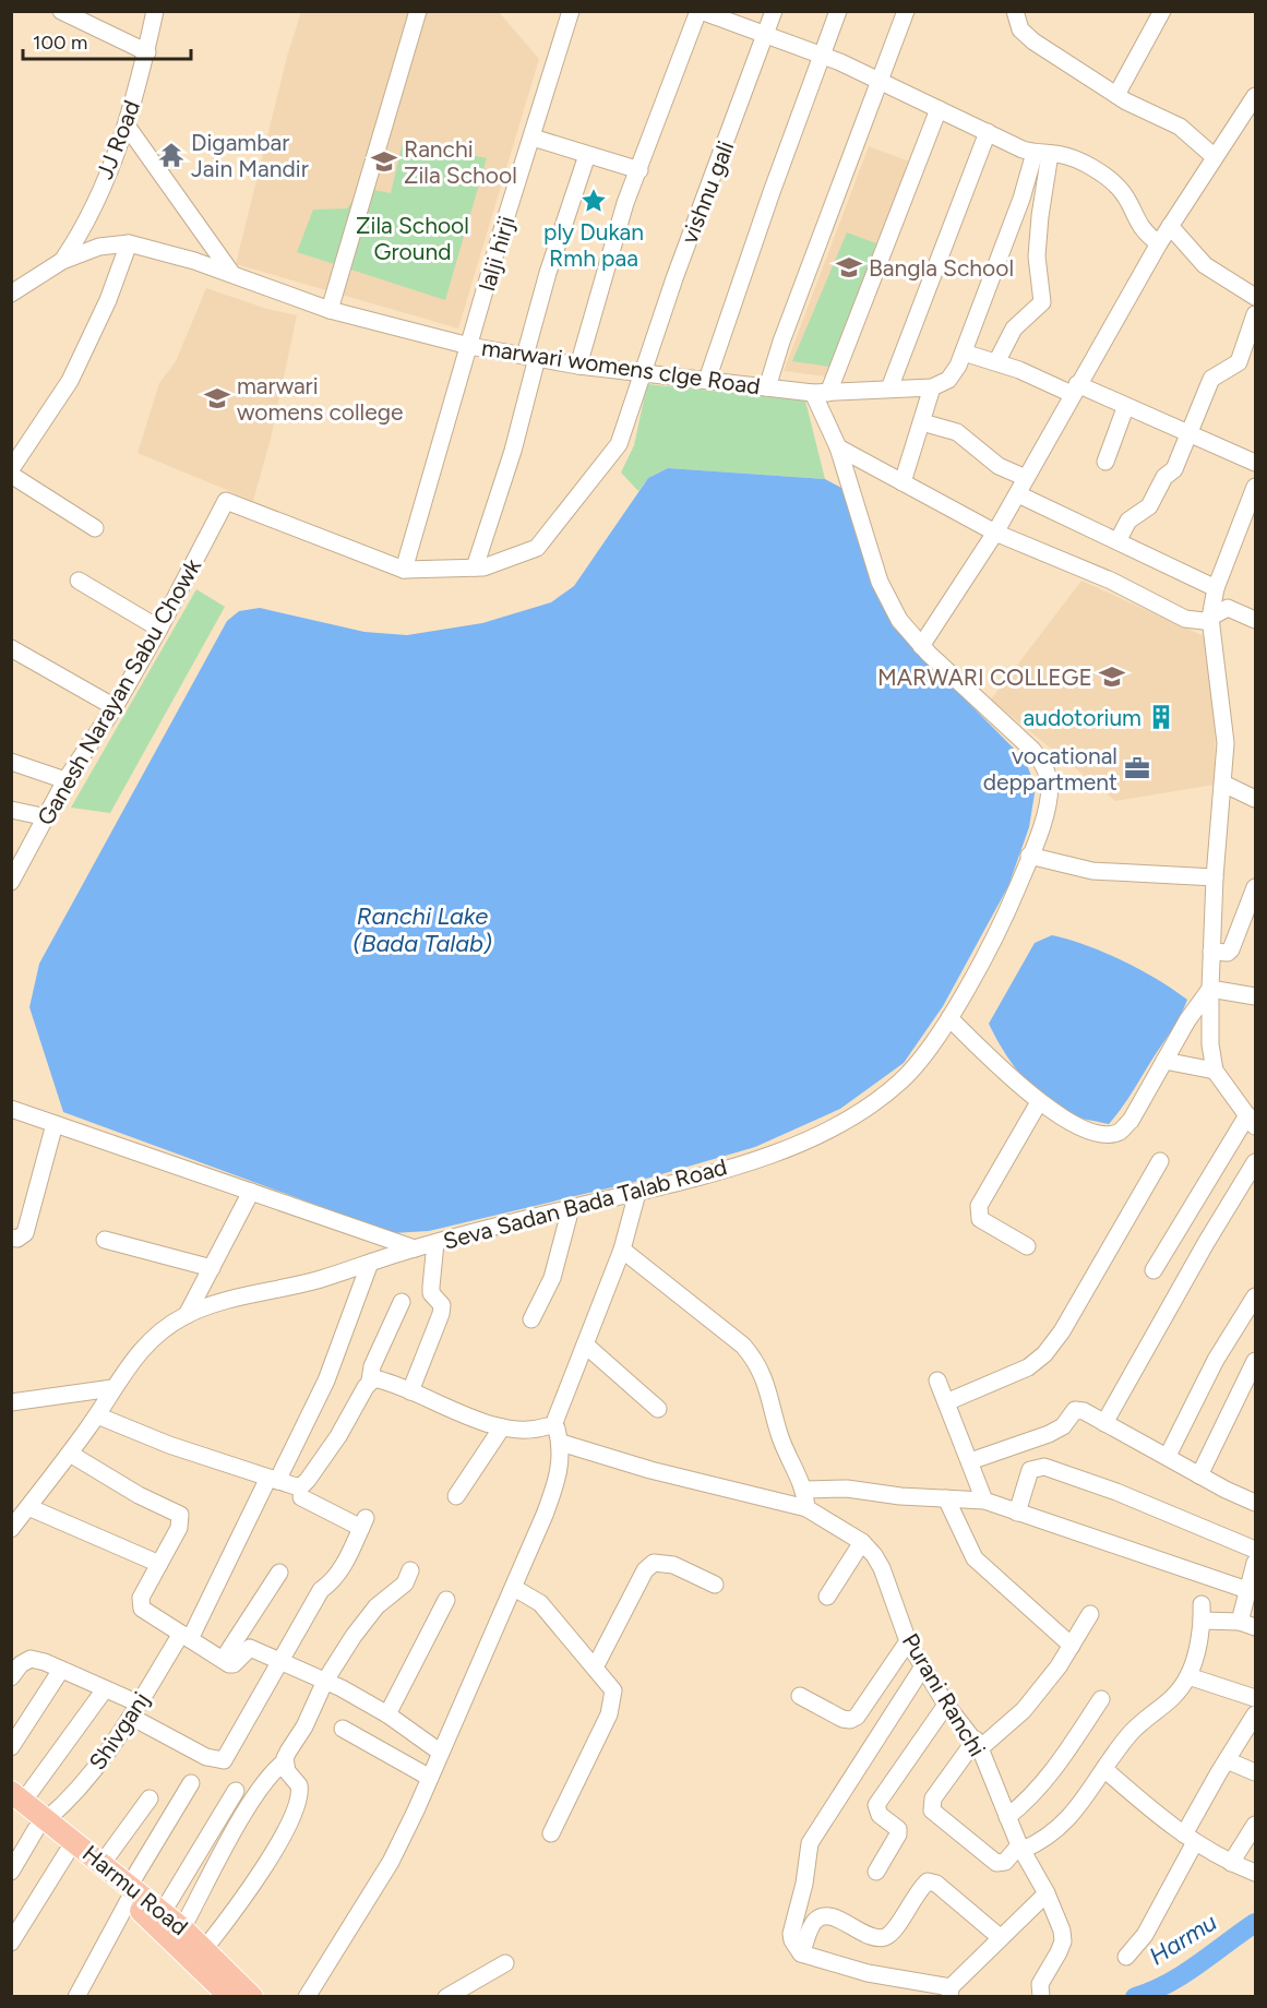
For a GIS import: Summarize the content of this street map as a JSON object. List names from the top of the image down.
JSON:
{
  "streets": {
    "main road": ["Harmu Road"],
    "street": [
      "JJ Road",
      "vishnu gali",
      "lalji hirji",
      "marwari womens clge Road",
      "Ganesh Narayan Sabu Chowk",
      "Seva Sadan Bada Talab Road",
      "Purani Ranchi",
      "Shivganj"
    ]
  },
  "crossings": [
    ["vishnu gali", "lalji hirji"],
    ["vishnu gali", "marwari womens clge Road"],
    ["vishnu gali", "Ganesh Narayan Sabu Chowk"],
    ["lalji hirji", "marwari womens clge Road"],
    ["lalji hirji", "Ganesh Narayan Sabu Chowk"],
    ["marwari womens clge Road", "Seva Sadan Bada Talab Road"],
    ["Seva Sadan Bada Talab Road", "Shivganj"],
    ["Shivganj", "Harmu Road"]
  ],
  "water": ["Ranchi Lake (Bada Talab)", "Harmu"],
  "parks": ["Zila School Ground"],
  "places": {
    "temple": ["Digambar Jain Mandir"],
    "school or university": [
      "Ranchi Zila School",
      "Bangla School",
      "marwari womens college",
      "MARWARI COLLEGE"
    ],
    "place": ["ply Dukan Rmh paa"],
    "building": ["audotorium"],
    "office": ["vocational deppartment"]
  },
  "scale_bar": "100 m"
}
